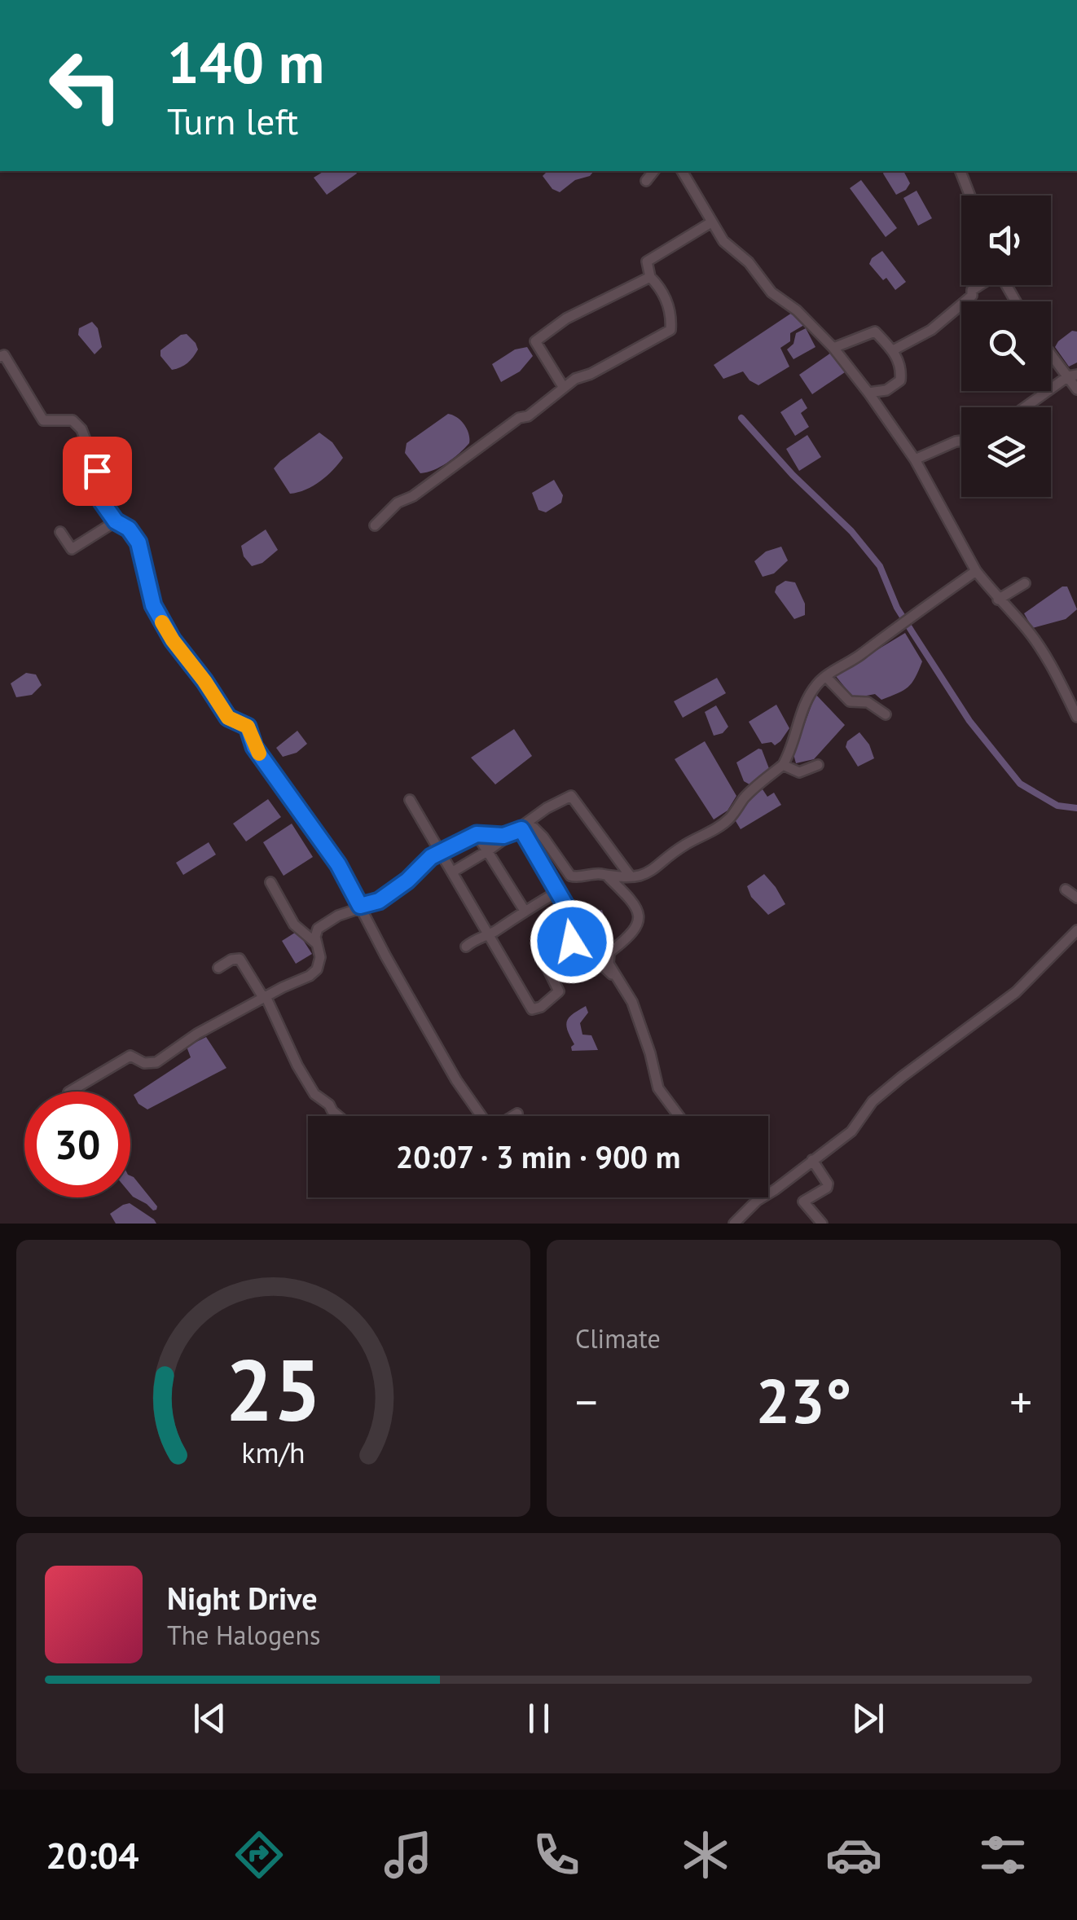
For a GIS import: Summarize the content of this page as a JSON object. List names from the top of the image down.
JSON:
{
  "page": {
    "turn": ["140 m", "Turn left"],
    "limit": "30",
    "trip": "20:07 · 3 min · 900 m",
    "tile": "Climate",
    "heat": ["−", "23°", "+"],
    "song": ["Night Drive", "The Halogens"],
    "tabs": "20:04",
    "gauge": ["25", "km/h"]
  }
}
